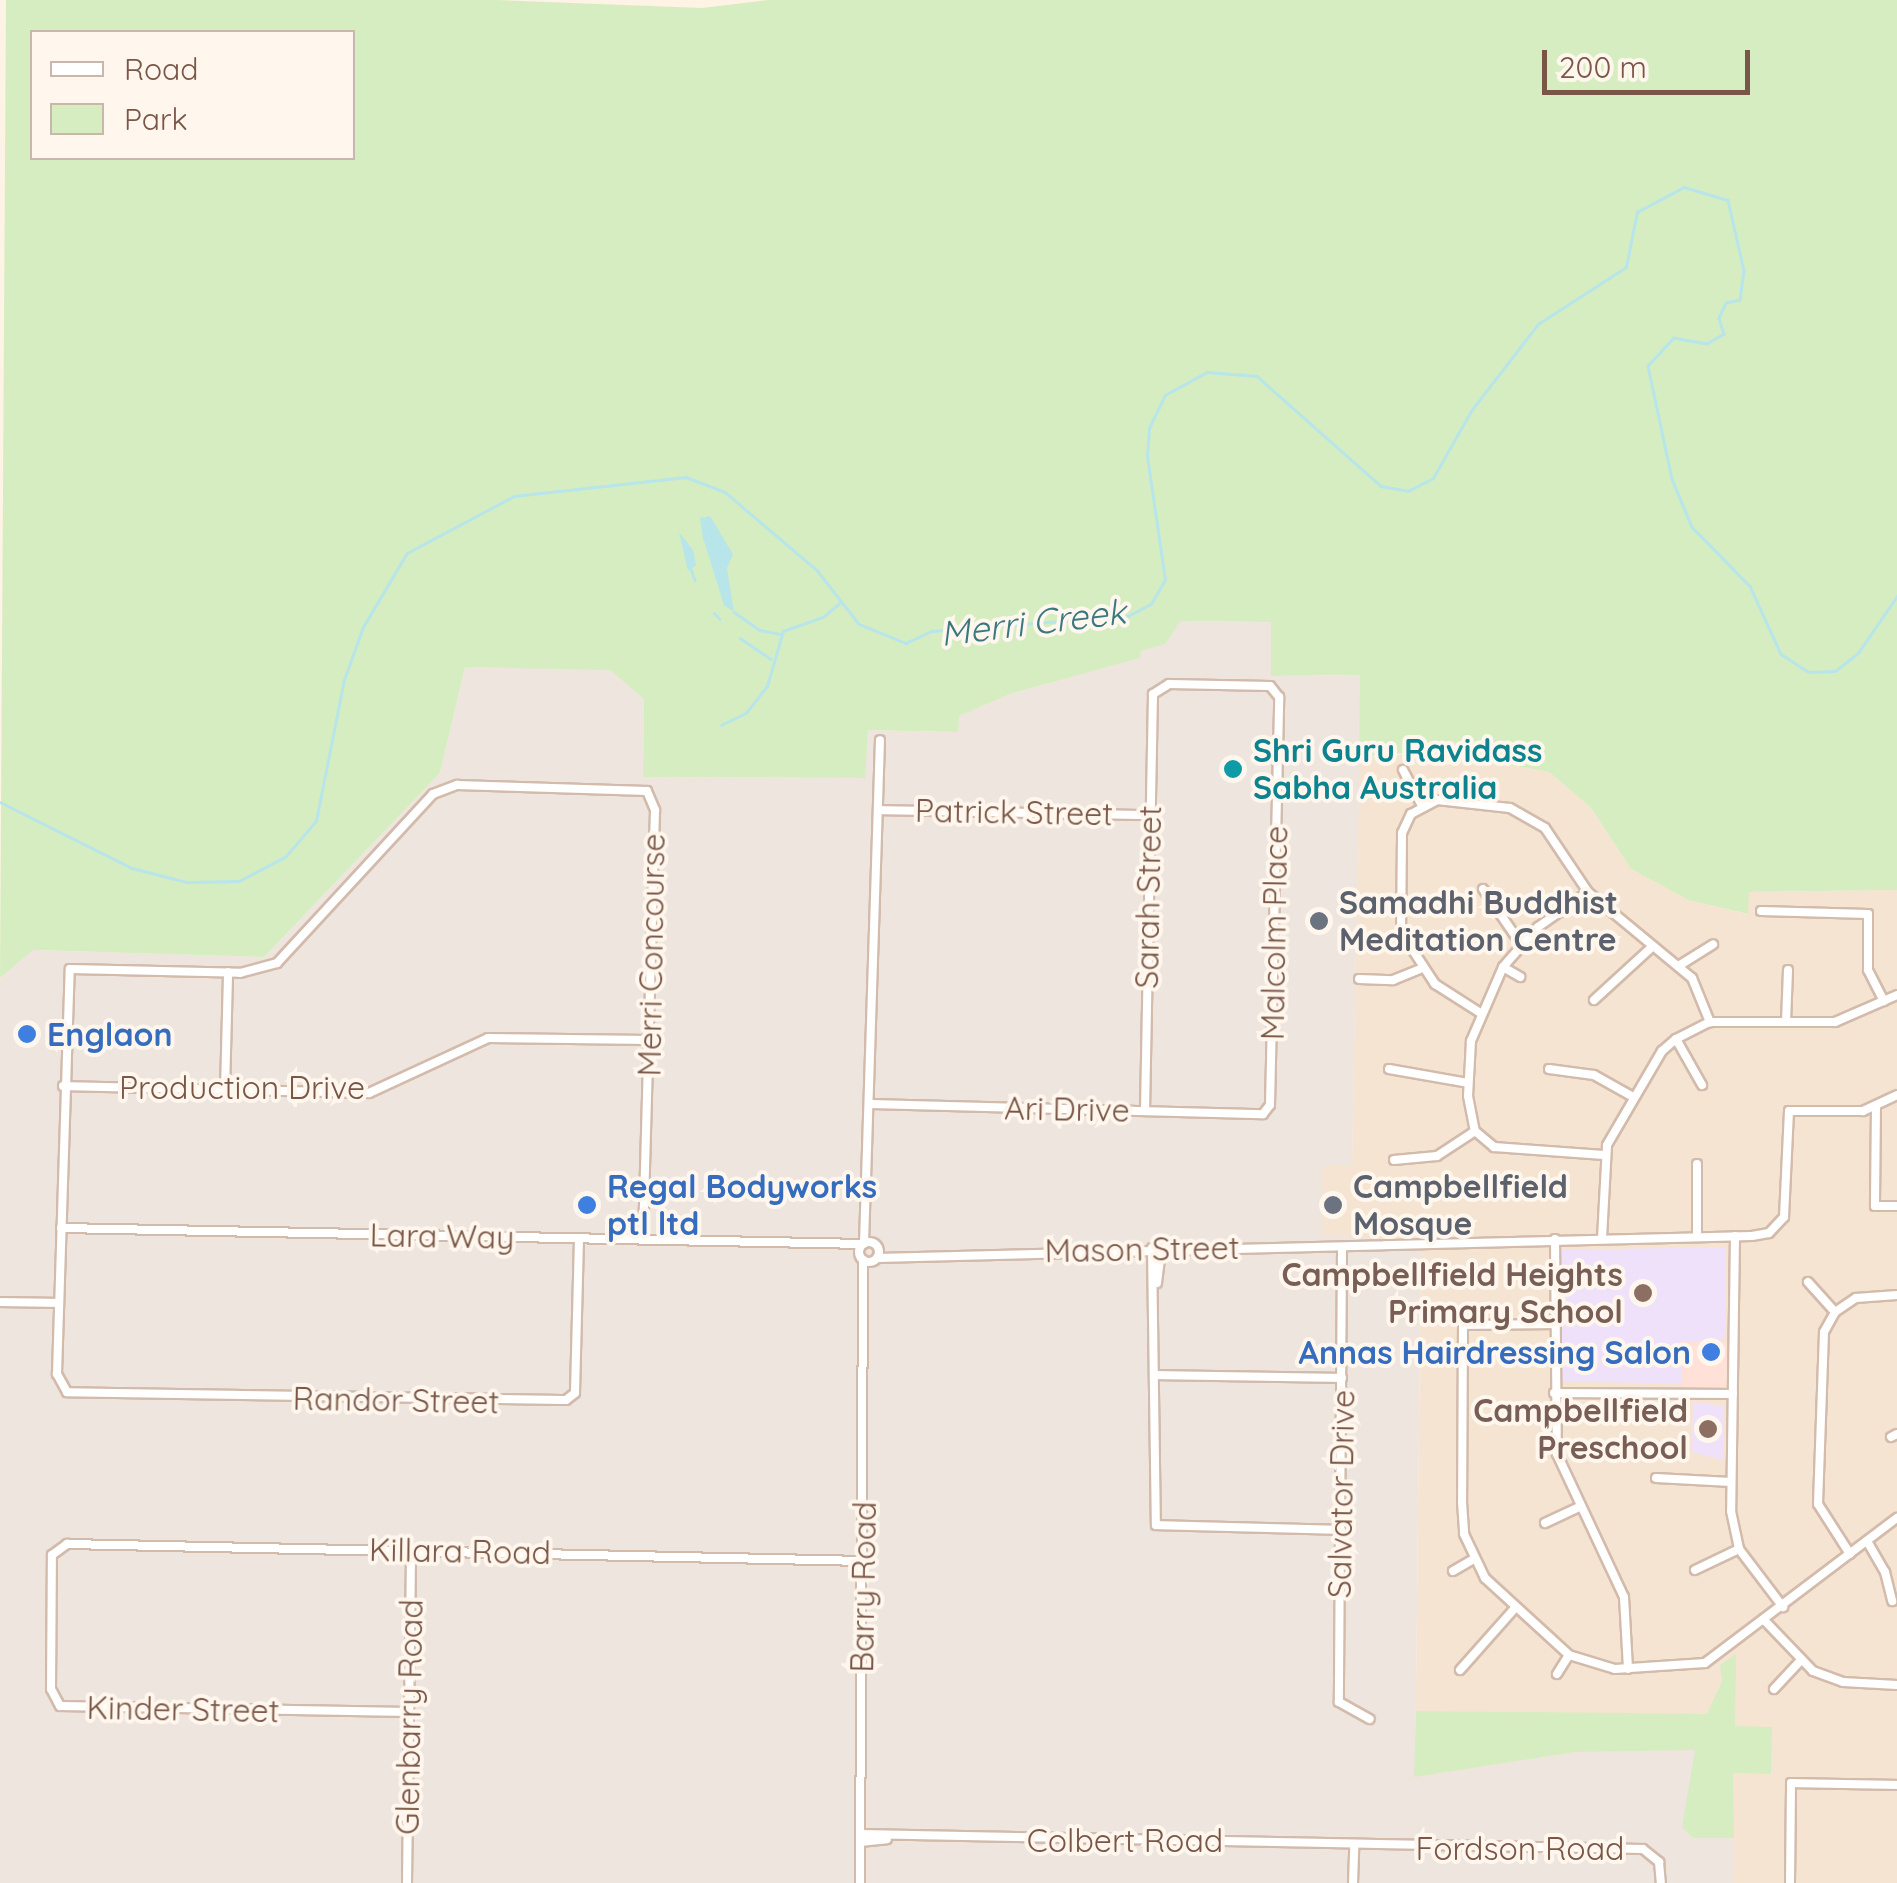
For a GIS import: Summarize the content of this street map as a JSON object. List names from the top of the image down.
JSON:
{
  "streets": {
    "street": [
      "Patrick Street",
      "Sarah Street",
      "Malcolm Place",
      "Merri Concourse",
      "Production Drive",
      "Ari Drive",
      "Lara Way",
      "Mason Street",
      "Randor Street",
      "Salvator Drive",
      "Killara Road",
      "Barry Road",
      "Kinder Street",
      "Glenbarry Road",
      "Colbert Road",
      "Fordson Road"
    ]
  },
  "crossings": [
    ["Patrick Street", "Sarah Street"],
    ["Sarah Street", "Malcolm Place"],
    ["Sarah Street", "Ari Drive"],
    ["Malcolm Place", "Ari Drive"],
    ["Merri Concourse", "Production Drive"],
    ["Merri Concourse", "Lara Way"],
    ["Merri Concourse", "Randor Street"],
    ["Lara Way", "Randor Street"],
    ["Mason Street", "Salvator Drive"],
    ["Mason Street", "Barry Road"],
    ["Killara Road", "Barry Road"],
    ["Killara Road", "Kinder Street"],
    ["Killara Road", "Glenbarry Road"],
    ["Barry Road", "Colbert Road"],
    ["Kinder Street", "Glenbarry Road"],
    ["Colbert Road", "Fordson Road"]
  ],
  "water": ["Merri Creek"],
  "places": [
    "Shri Guru Ravidass Sabha Australia",
    "Samadhi Buddhist Meditation Centre",
    "Englaon",
    "Regal Bodyworks ptl ltd",
    "Campbellfield Mosque",
    "Campbellfield Heights Primary School",
    "Annas Hairdressing Salon",
    "Campbellfield Preschool"
  ],
  "legend": ["Road", "Park"],
  "scale_bar": "200 m"
}
